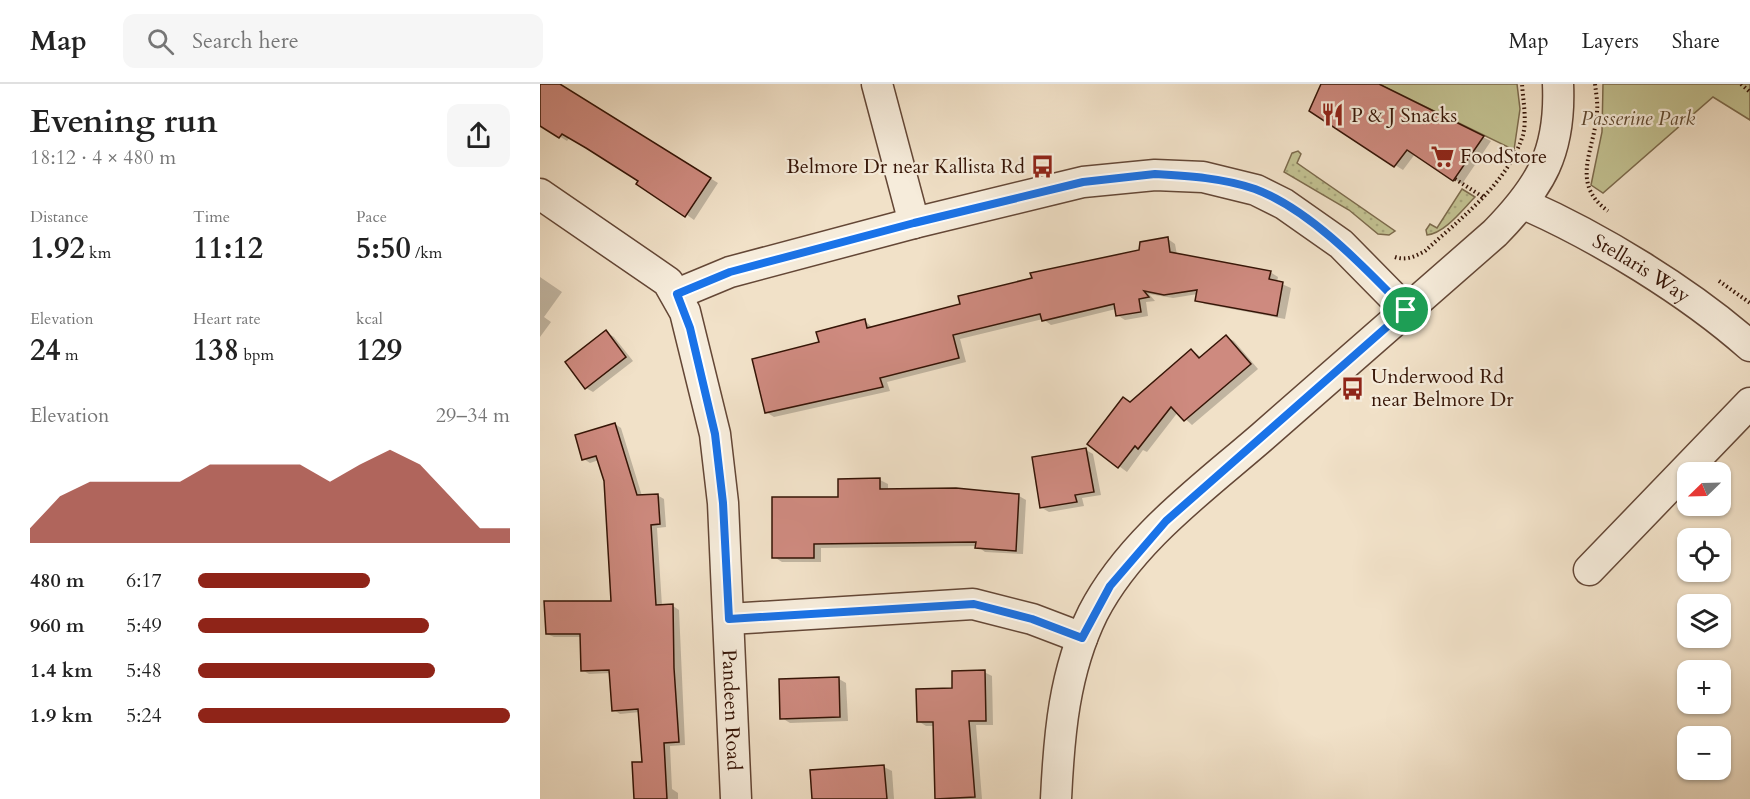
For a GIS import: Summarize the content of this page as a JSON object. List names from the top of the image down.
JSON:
{
  "streets": {
    "street": ["Stellaris Way", "Pandeen Road"]
  },
  "parks": ["Passerine Park"],
  "places": {
    "restaurant": ["P & J Snacks"],
    "supermarket": ["FoodStore"],
    "bus stop": ["Belmore Dr near Kallista Rd", "Underwood Rd near Belmore Dr"]
  },
  "north": "bottom left",
  "page": {
    "header": "Map",
    "search": "Search here",
    "nav": ["Map", "Layers", "Share"],
    "heading": ["Evening run", "18:12 · 4 × 480 m"],
    "stats": [
      ["Distance", "1.92 km"],
      ["Time", "11:12"],
      ["Pace", "5:50 /km"],
      ["Elevation", "24 m"],
      ["Heart rate", "138 bpm"],
      ["kcal", "129"]
    ],
    "chart": ["Elevation", "29–34 m"],
    "map_buttons": ["+", "−"],
    "list": [
      {
        "name": "480 m",
        "note": "6:17"
      },
      {
        "name": "960 m",
        "note": "5:49"
      },
      {
        "name": "1.4 km",
        "note": "5:48"
      },
      {
        "name": "1.9 km",
        "note": "5:24"
      }
    ]
  }
}
